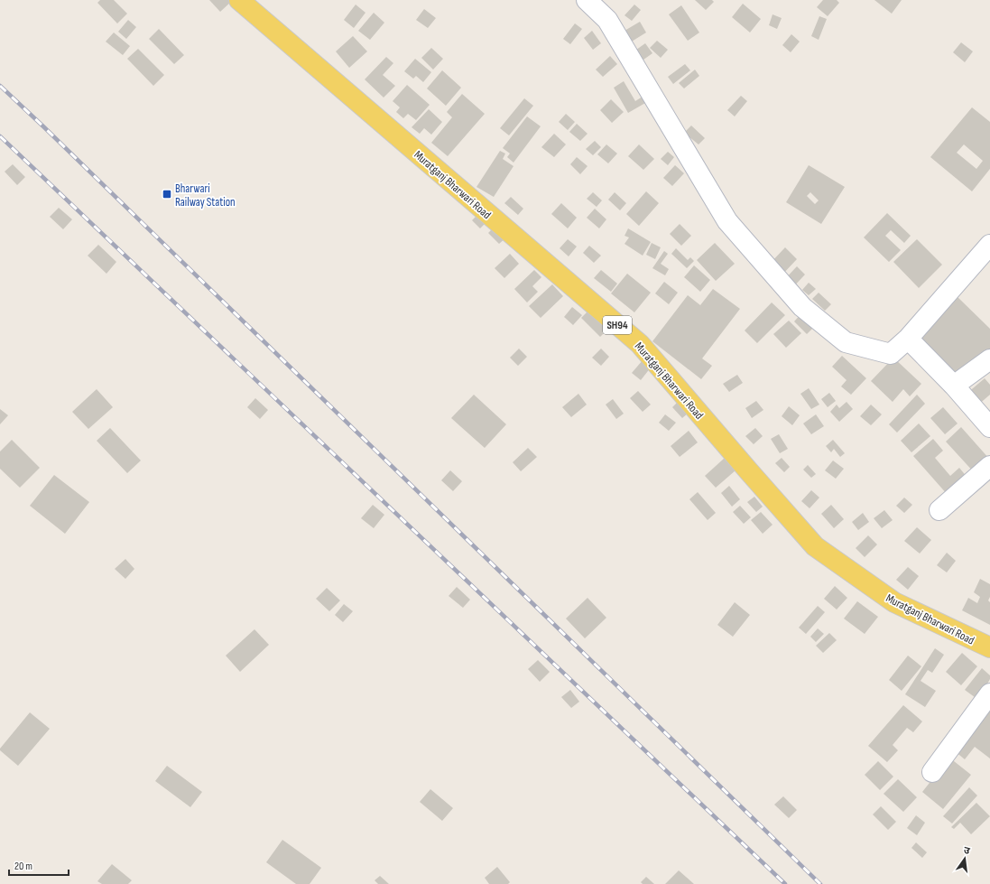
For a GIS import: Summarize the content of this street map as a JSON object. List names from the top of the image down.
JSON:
{
  "streets": {
    "main road": ["Muratganj Bharwari Road", "SH94"]
  },
  "places": {
    "transit": ["Bharwari Railway Station"]
  },
  "scale_bar": "20 m",
  "north": "top"
}
